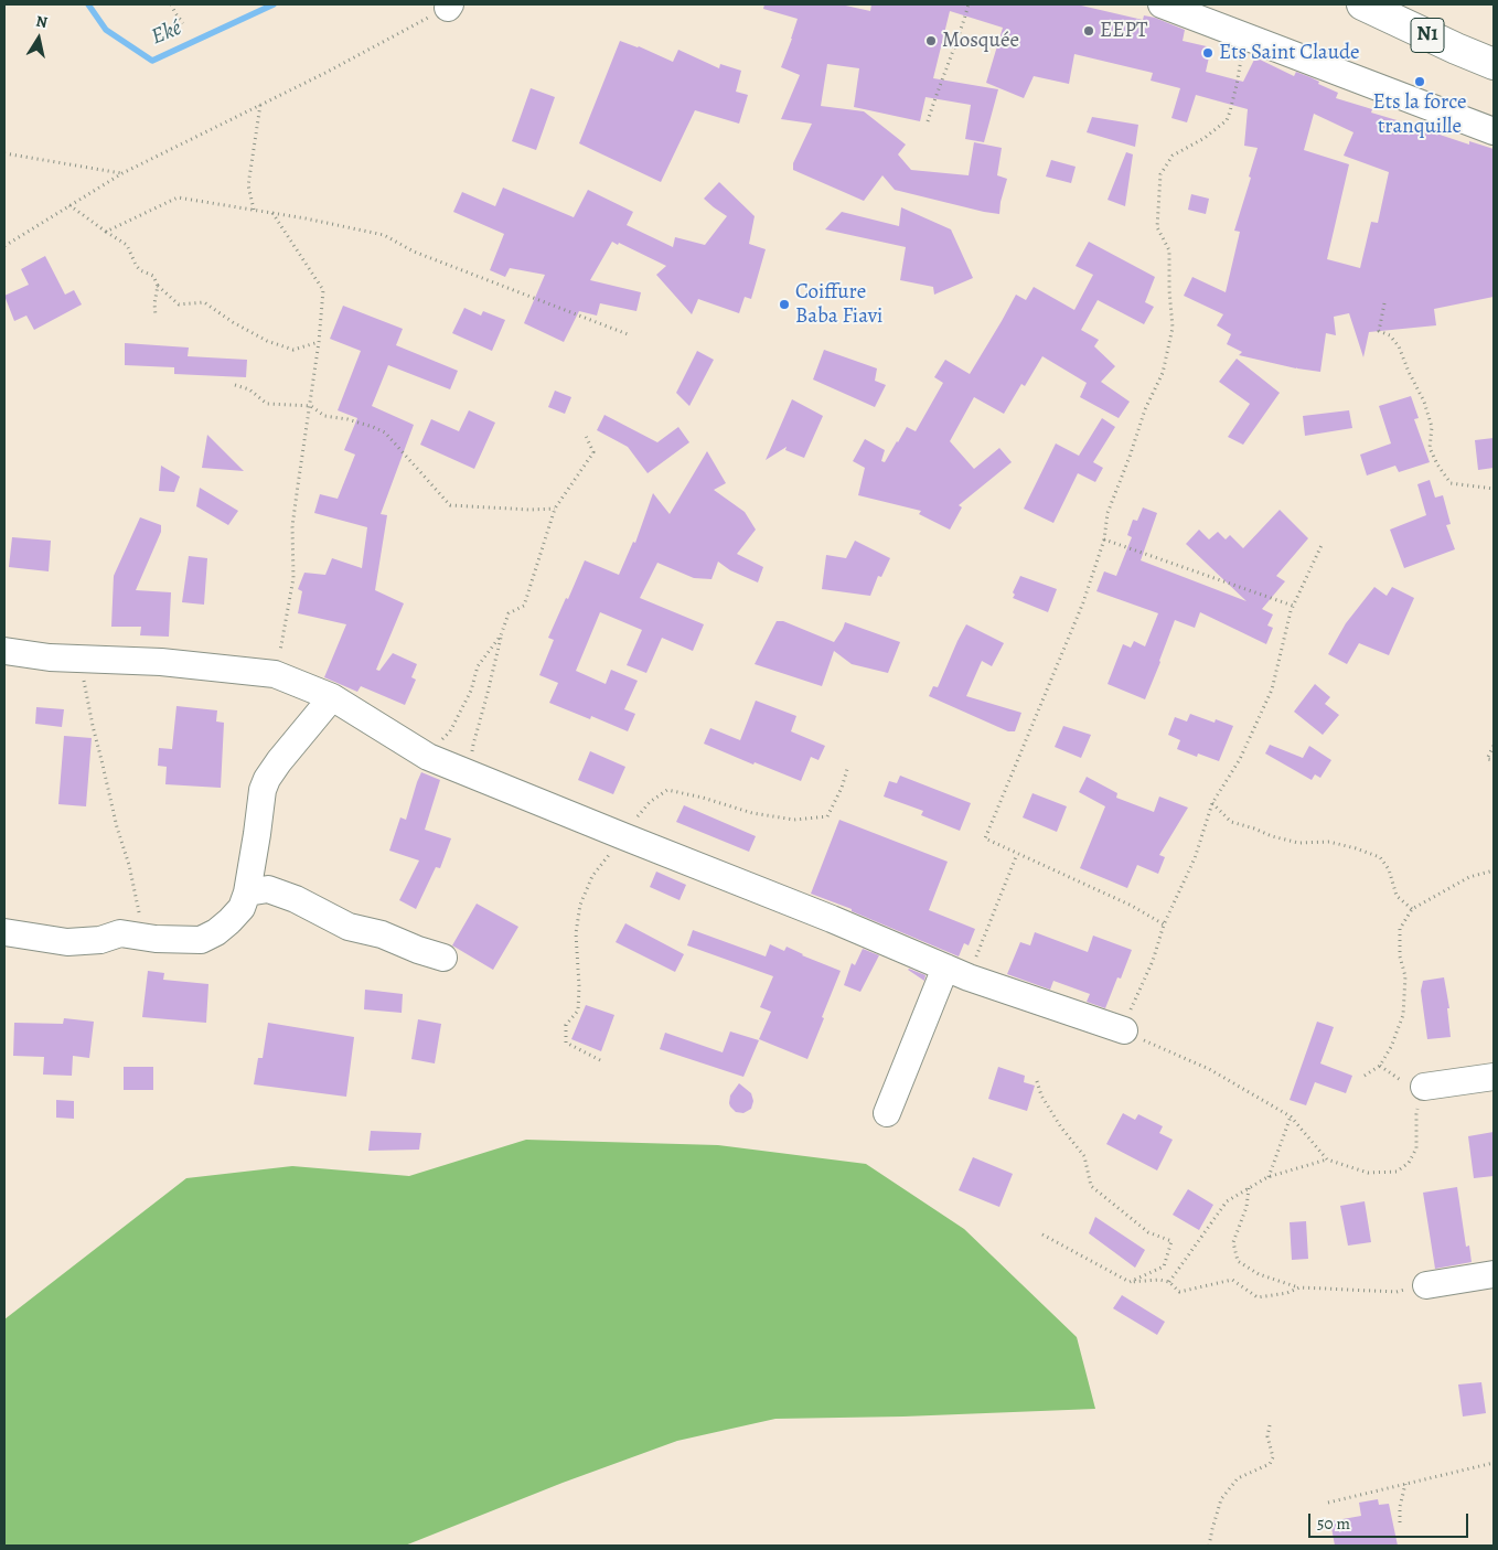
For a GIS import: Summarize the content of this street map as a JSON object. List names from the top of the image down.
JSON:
{
  "streets": {
    "highway": ["N1"]
  },
  "water": ["Eké"],
  "places": [
    "EEPT",
    "Mosquée",
    "Ets Saint Claude",
    "Ets la force tranquille",
    "Coiffure Baba Fiavi"
  ],
  "scale_bar": "50 m",
  "north": "top"
}
